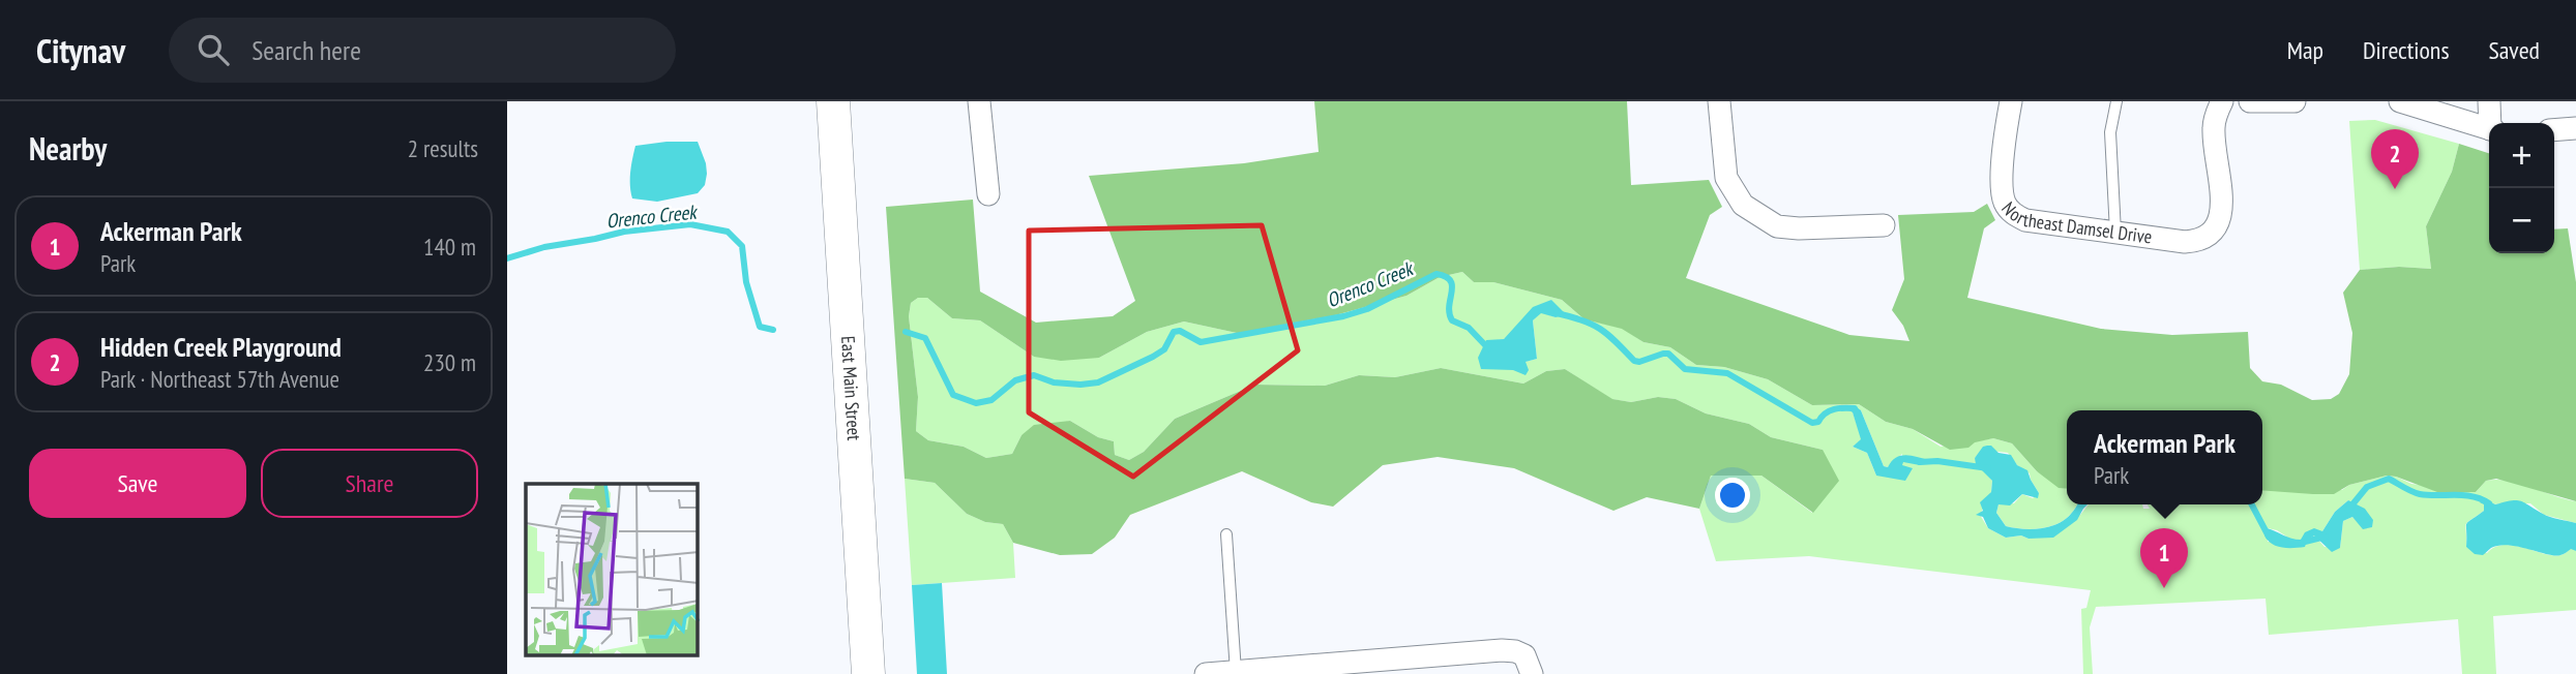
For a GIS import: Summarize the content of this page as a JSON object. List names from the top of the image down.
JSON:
{
  "streets": {
    "main road": ["East Main Street"],
    "street": ["Northeast Damsel Drive"]
  },
  "water": ["Orenco Creek"],
  "page": {
    "header": "Citynav",
    "search": "Search here",
    "nav": ["Map", "Directions", "Saved"],
    "heading": ["Nearby", "2 results"],
    "map_buttons": ["+", "−"],
    "pins": ["2", "1"],
    "list": [
      {
        "mark": "1",
        "name": "Ackerman Park",
        "note": "Park",
        "value": "140 m"
      },
      {
        "mark": "2",
        "name": "Hidden Creek Playground",
        "note": "Park · Northeast 57th Avenue",
        "value": "230 m"
      }
    ],
    "popup": ["Ackerman Park", "Park"],
    "buttons": ["Save", "Share"]
  }
}
